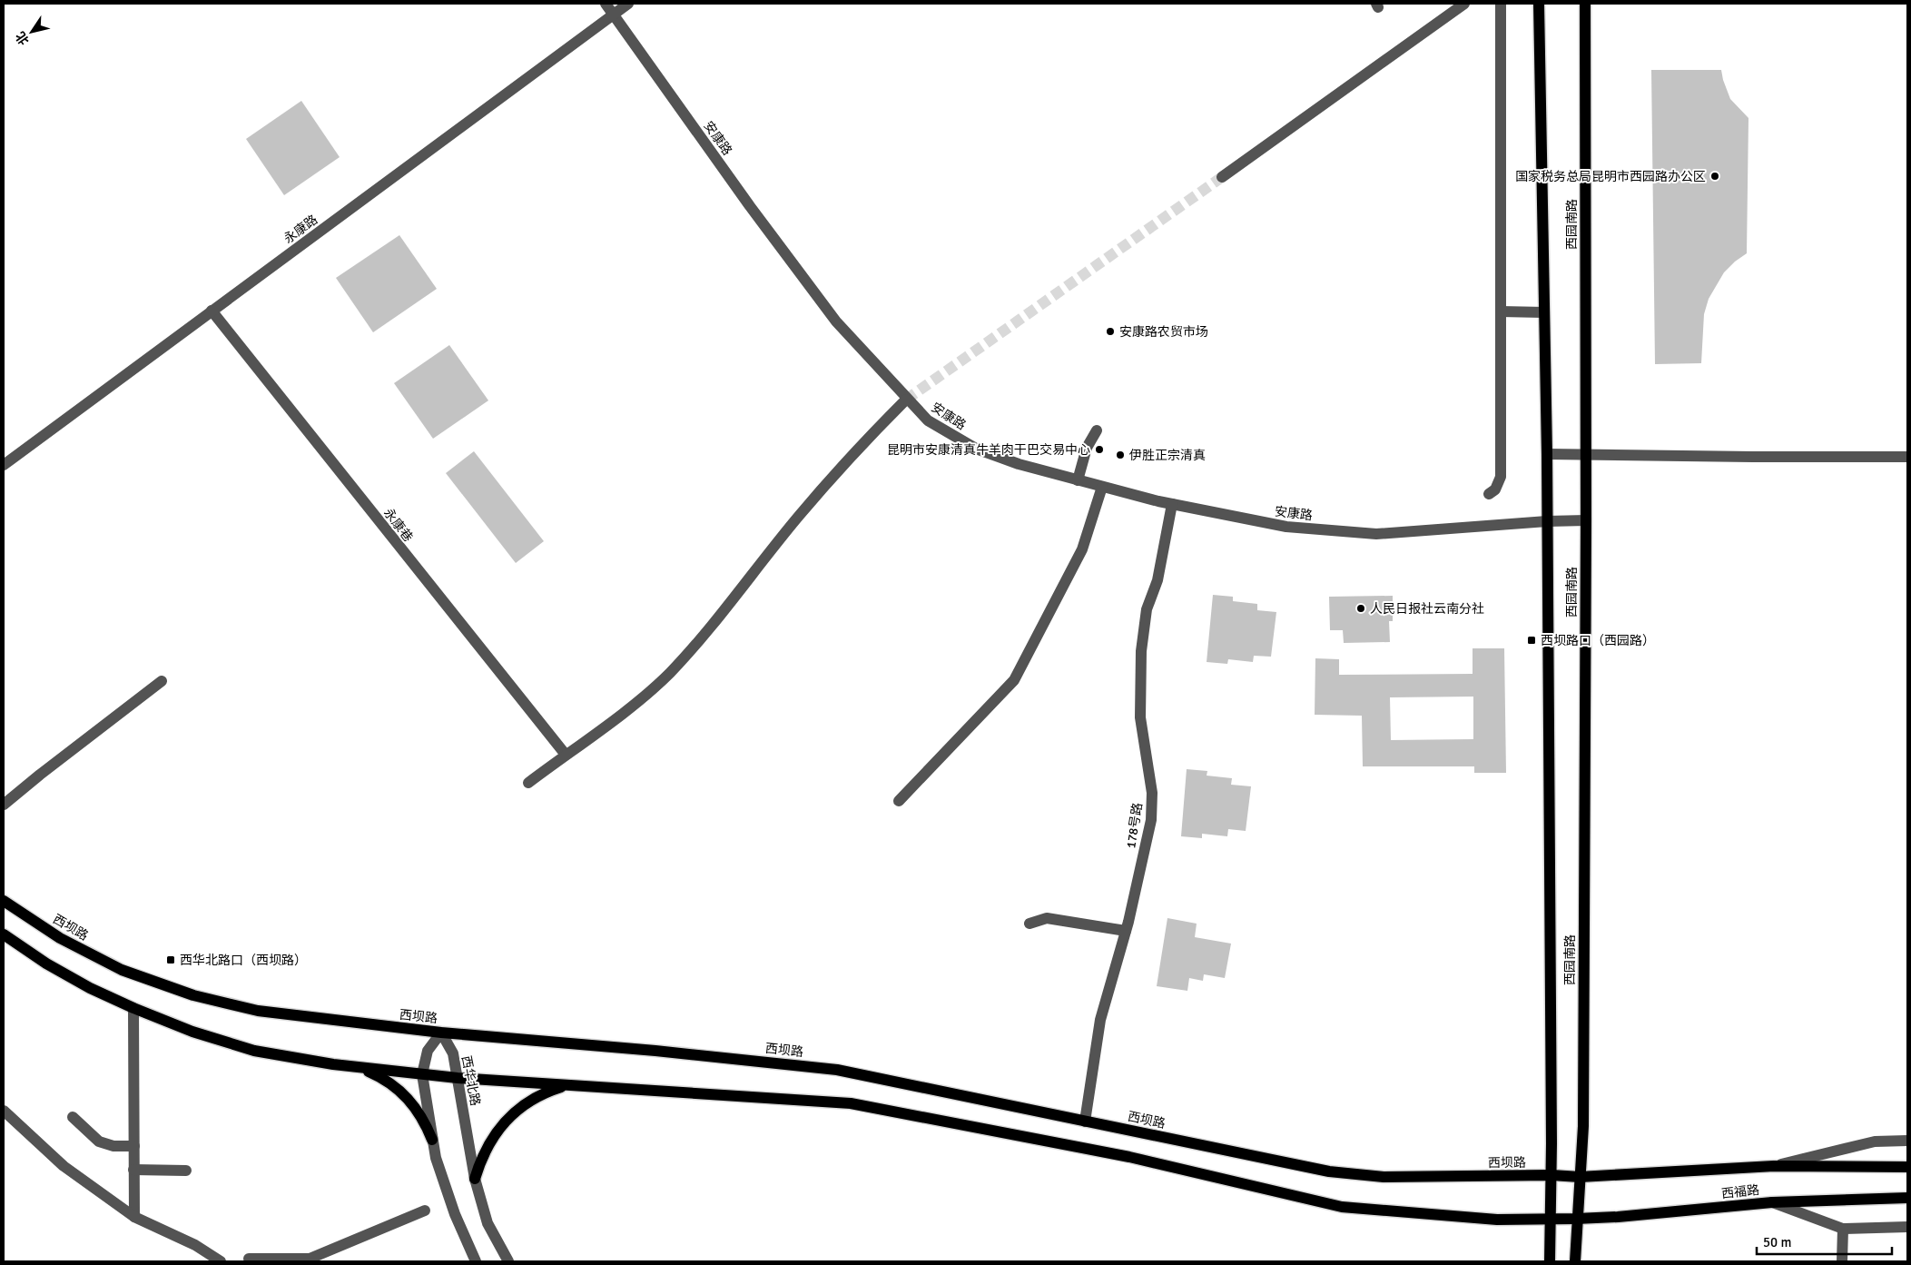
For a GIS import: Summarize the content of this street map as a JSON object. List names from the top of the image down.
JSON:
{
  "streets": {
    "main road": ["西园南路", "西坝路", "西福路"],
    "street": [
      "安康路",
      "永康路",
      "永康巷",
      "178号路",
      "西华北路"
    ]
  },
  "crossings": [
    ["安康路", "西园南路"],
    ["安康路", "永康路"],
    ["安康路", "178号路"],
    ["西园南路", "西坝路"],
    ["西园南路", "西福路"],
    ["永康路", "永康巷"],
    ["178号路", "西坝路"],
    ["西坝路", "西华北路"],
    ["西坝路", "西福路"]
  ],
  "places": {
    "other": [
      "国家税务总局昆明市西园路办公区",
      "安康路农贸市场",
      "昆明市安康清真牛羊肉干巴交易中心",
      "伊胜正宗清真",
      "人民日报社云南分社"
    ],
    "transit": ["西坝路口（西园路）", "西华北路口（西坝路）"]
  },
  "scale_bar": "50 m",
  "north": "bottom left"
}
